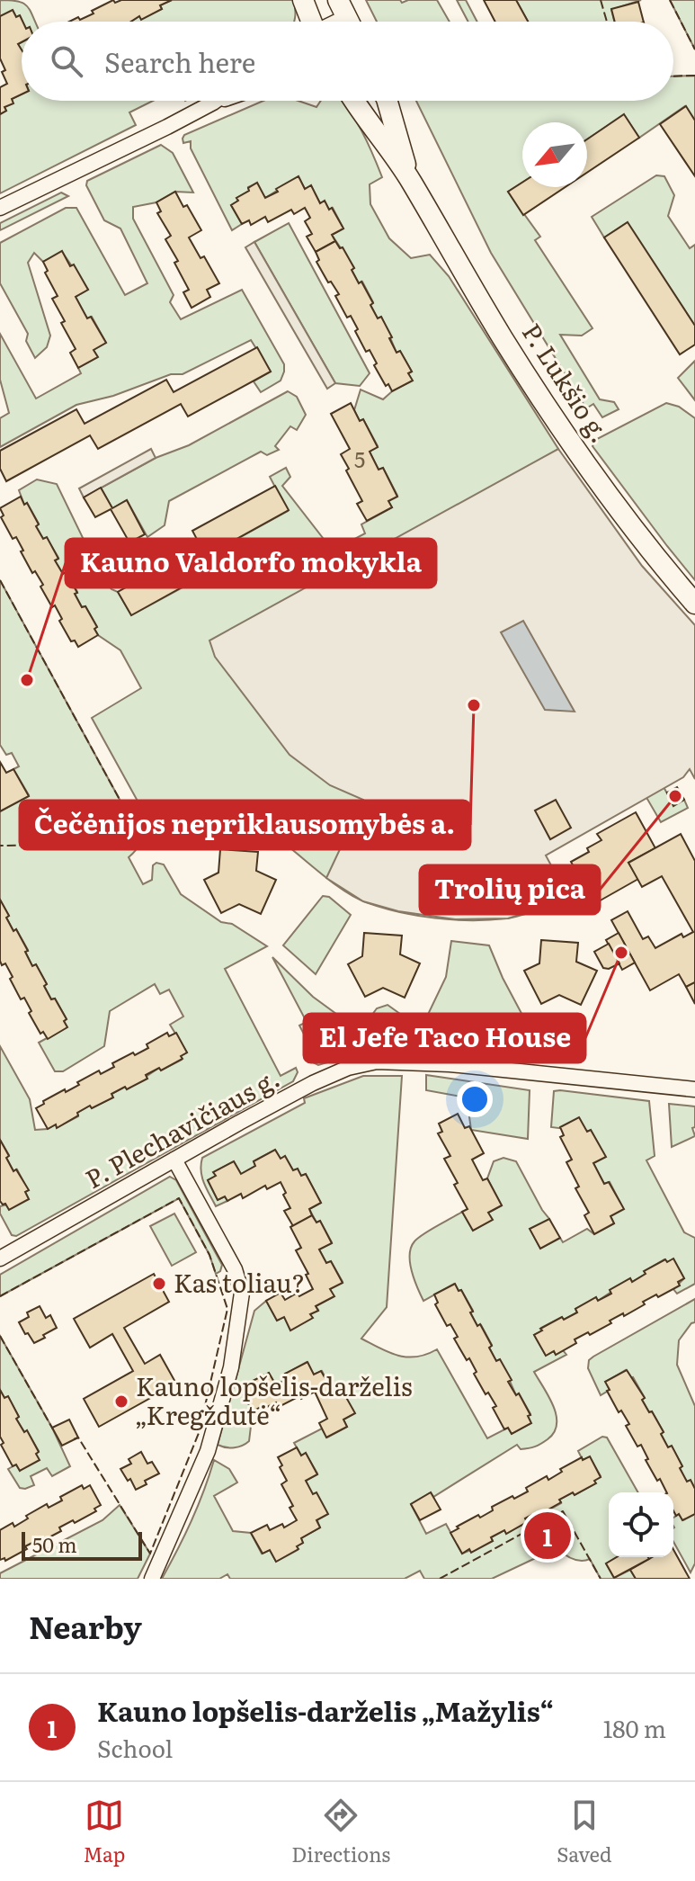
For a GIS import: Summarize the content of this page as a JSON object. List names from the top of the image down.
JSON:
{
  "streets": {
    "main road": ["P. Lukšio g."],
    "street": ["P. Plechavičiaus g."]
  },
  "places": [
    "Kauno Valdorfo mokykla",
    "Čečėnijos nepriklausomybės a.",
    "Trolių pica",
    "El Jefe Taco House",
    "Kas toliau?",
    "Kauno lopšelis-darželis „Kregždutė“"
  ],
  "house_numbers": ["5"],
  "scale_bar": "50 m",
  "north": "bottom left",
  "page": {
    "search": "Search here",
    "pins": "1",
    "scale": "50 m",
    "heading": "Nearby",
    "list": [
      {
        "mark": "1",
        "name": "Kauno lopšelis-darželis „Mažylis“",
        "note": "School",
        "value": "180 m"
      }
    ],
    "nav": ["Map", "Directions", "Saved"]
  }
}
